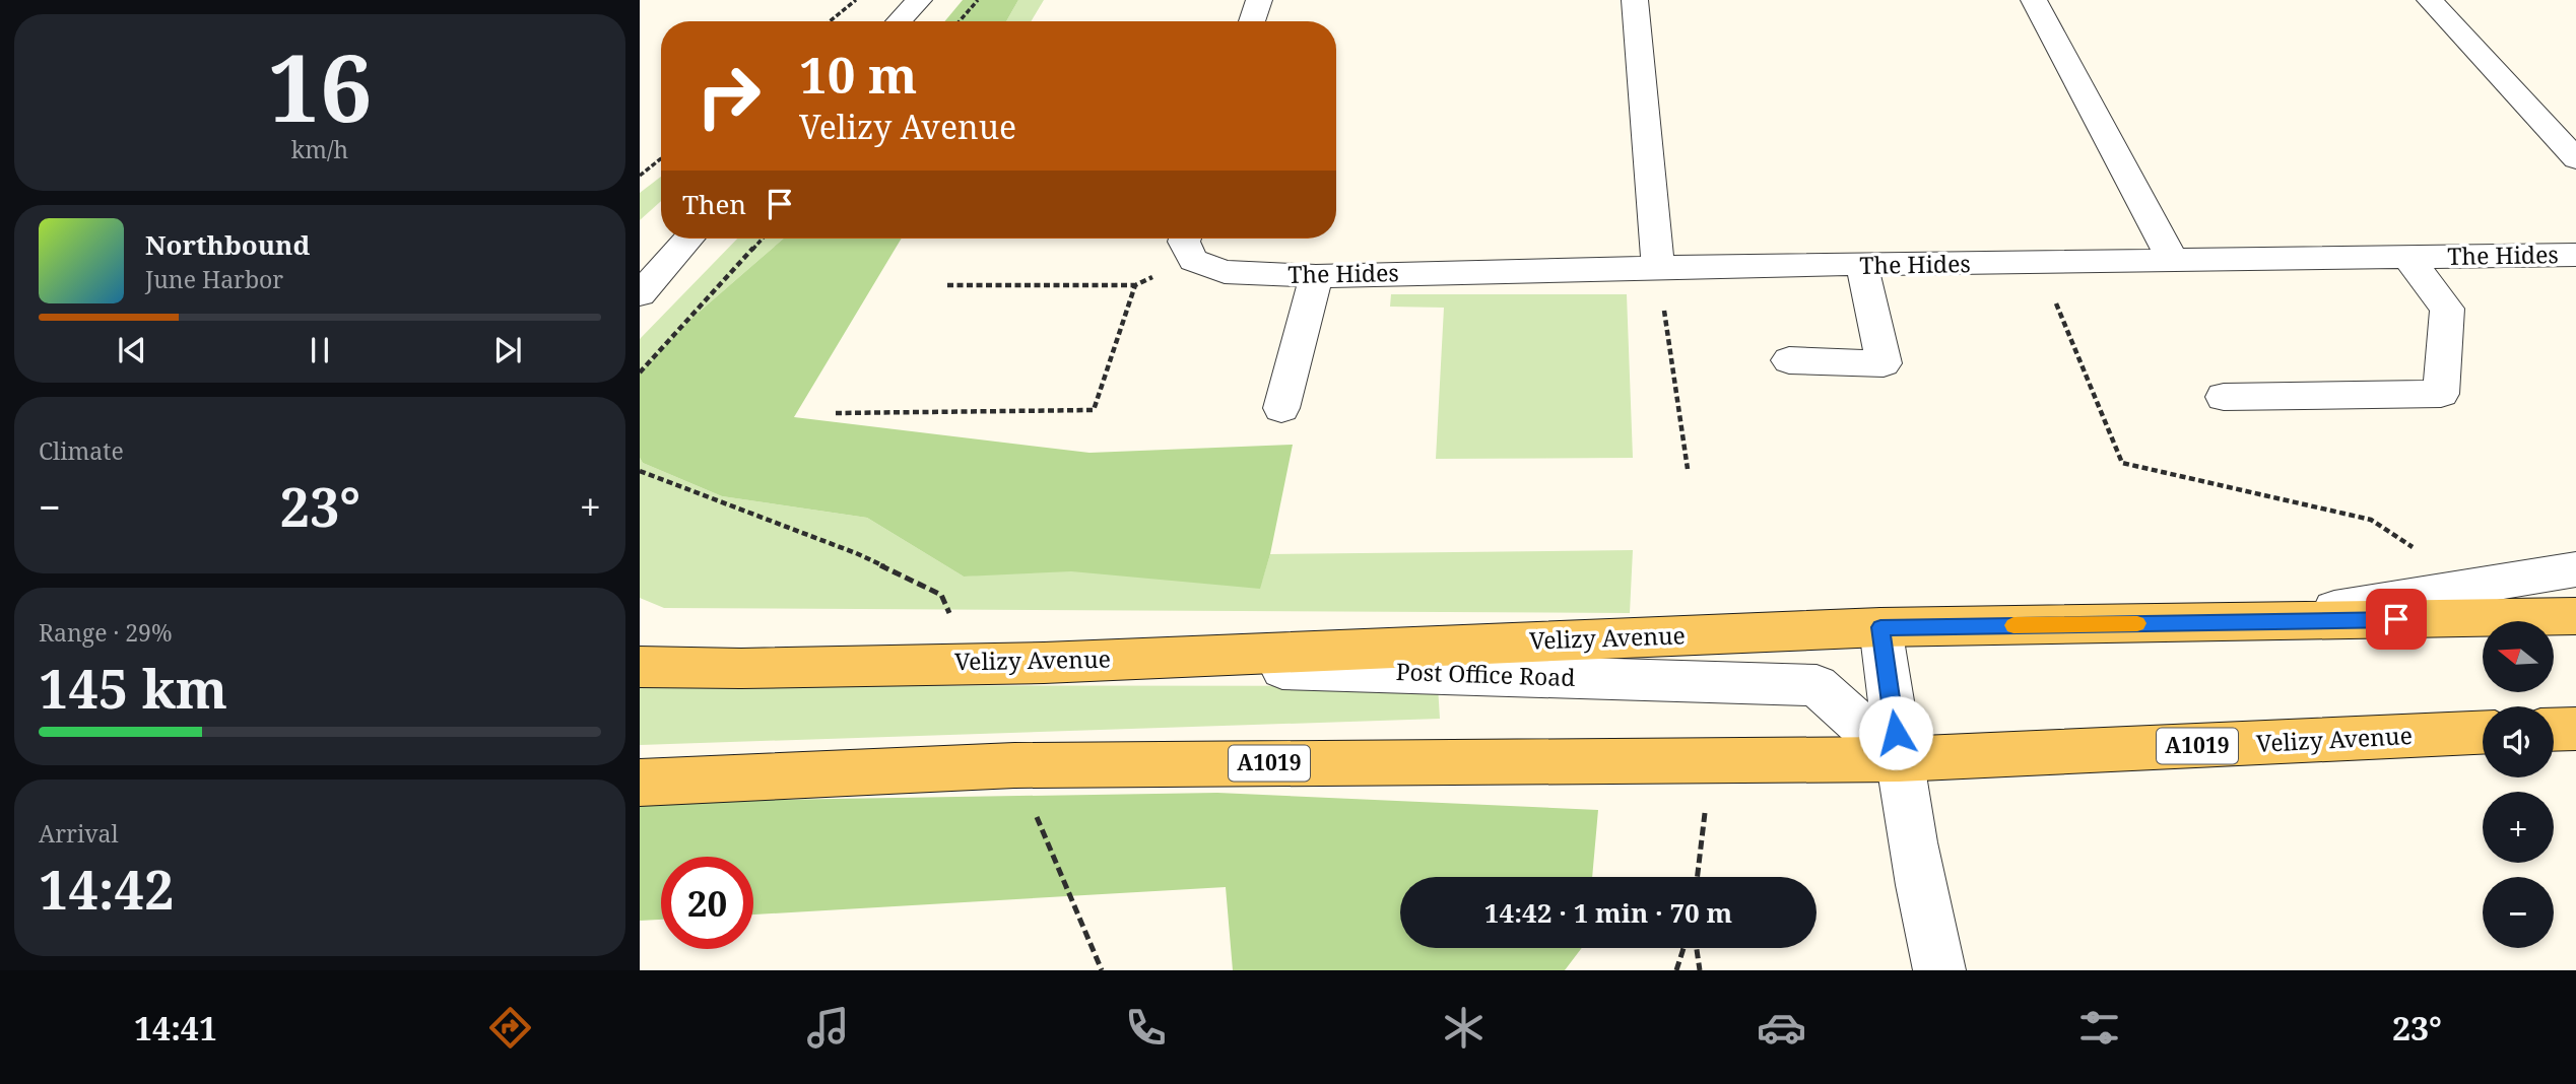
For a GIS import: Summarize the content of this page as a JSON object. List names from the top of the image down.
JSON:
{
  "streets": {
    "main road": ["Velizy Avenue", "A1019"],
    "street": ["The Hides", "Post Office Road"]
  },
  "crossings": [
    ["Velizy Avenue", "Post Office Road"]
  ],
  "north": "left",
  "page": {
    "tile": [
      ["16", "km/h"],
      "Climate",
      ["Range · 29%", "145 km"],
      ["Arrival", "14:42"]
    ],
    "turn": ["10 m", "Velizy Avenue"],
    "then": "Then",
    "song": ["Northbound", "June Harbor"],
    "heat": ["−", "23°", "+"],
    "map_buttons": ["+", "−"],
    "limit": "20",
    "trip": "14:42 · 1 min · 70 m",
    "tabs": ["14:41", "23°"]
  }
}
